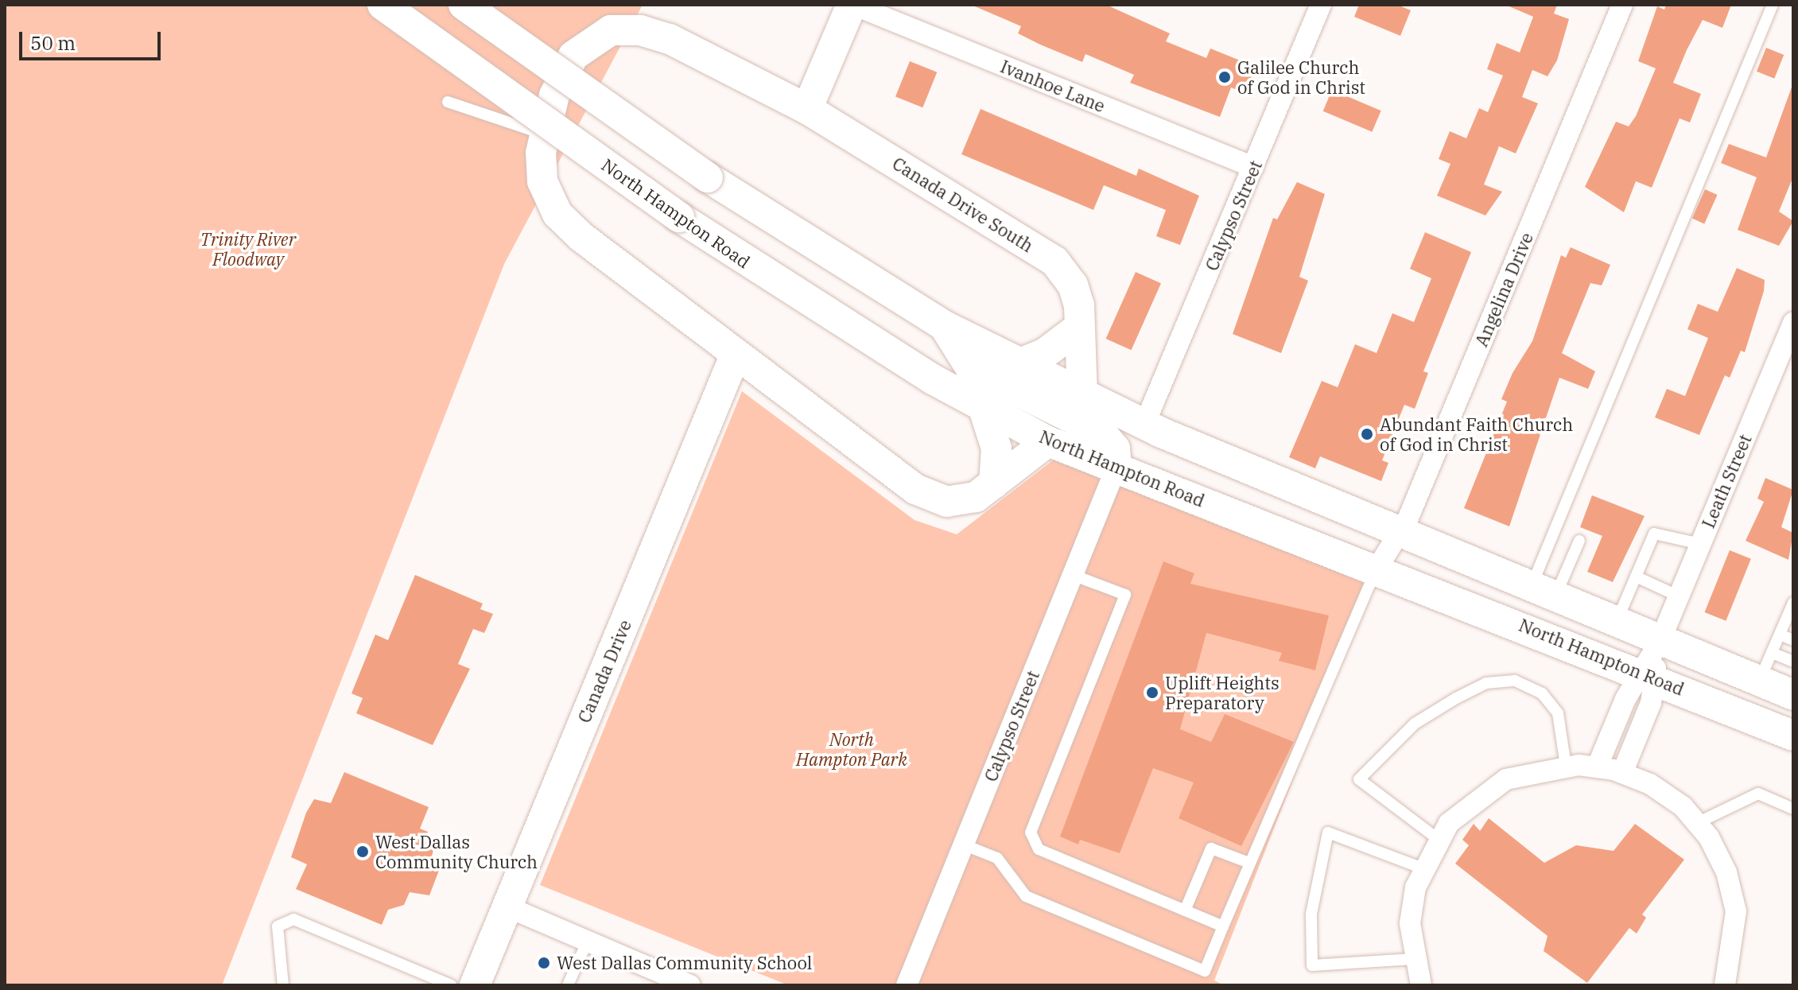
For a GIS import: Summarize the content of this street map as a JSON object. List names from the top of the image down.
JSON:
{
  "streets": {
    "main road": ["Canada Drive South", "North Hampton Road", "Canada Drive"],
    "street": [
      "Ivanhoe Lane",
      "Calypso Street",
      "Angelina Drive",
      "Leath Street"
    ]
  },
  "crossings": [
    ["Ivanhoe Lane", "Calypso Street"],
    ["North Hampton Road", "Calypso Street"],
    ["North Hampton Road", "Angelina Drive"],
    ["North Hampton Road", "Leath Street"]
  ],
  "parks": ["Trinity River Floodway", "North Hampton Park"],
  "places": [
    "Galilee Church of God in Christ",
    "Abundant Faith Church of God in Christ",
    "Uplift Heights Preparatory",
    "West Dallas Community Church",
    "West Dallas Community School"
  ],
  "scale_bar": "50 m"
}
